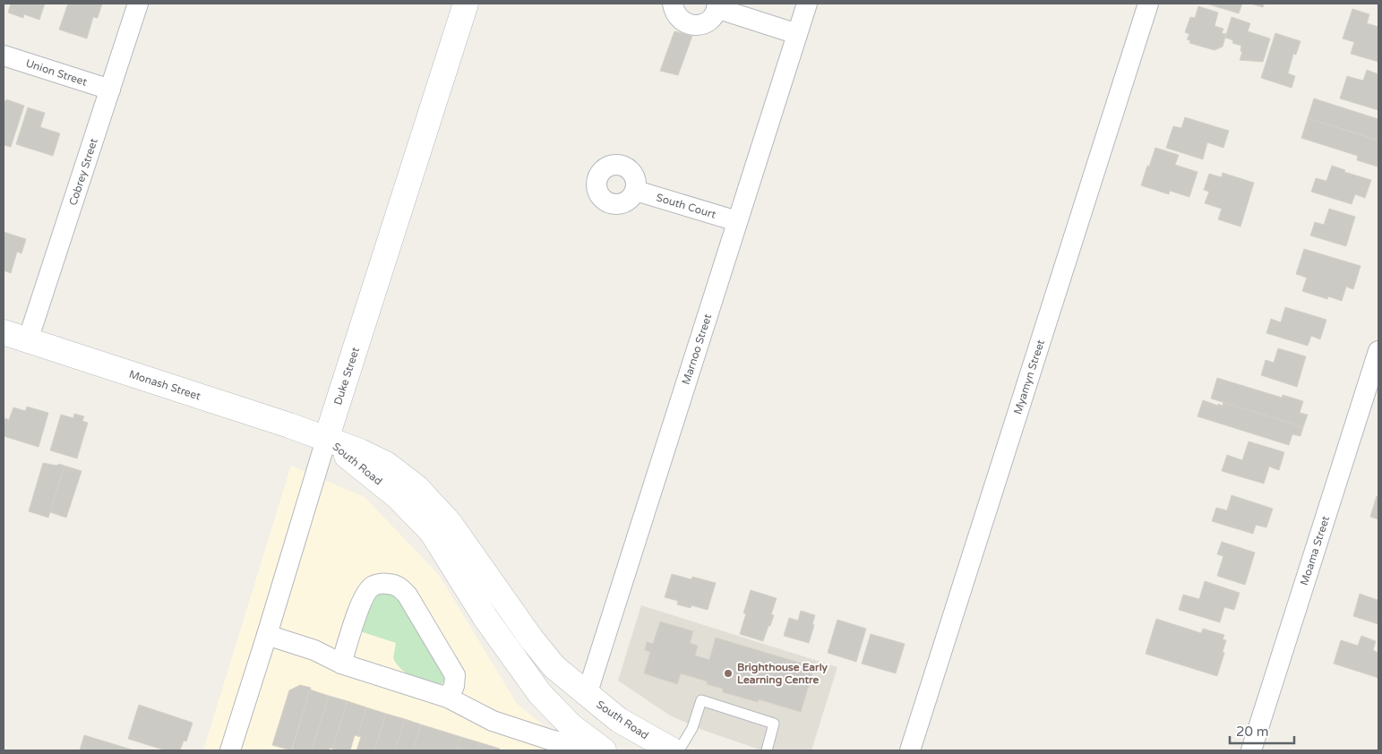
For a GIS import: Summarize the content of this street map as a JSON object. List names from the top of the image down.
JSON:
{
  "streets": {
    "street": [
      "Union Street",
      "Cobrey Street",
      "South Court",
      "Marnoo Street",
      "Duke Street",
      "Myamyn Street",
      "Monash Street",
      "South Road",
      "Moama Street"
    ]
  },
  "crossings": [
    ["Union Street", "Cobrey Street"],
    ["Cobrey Street", "Monash Street"],
    ["South Court", "Marnoo Street"],
    ["Marnoo Street", "South Road"],
    ["Duke Street", "Monash Street"],
    ["Duke Street", "South Road"],
    ["Monash Street", "South Road"]
  ],
  "places": ["Brighthouse Early Learning Centre"],
  "scale_bar": "20 m"
}
